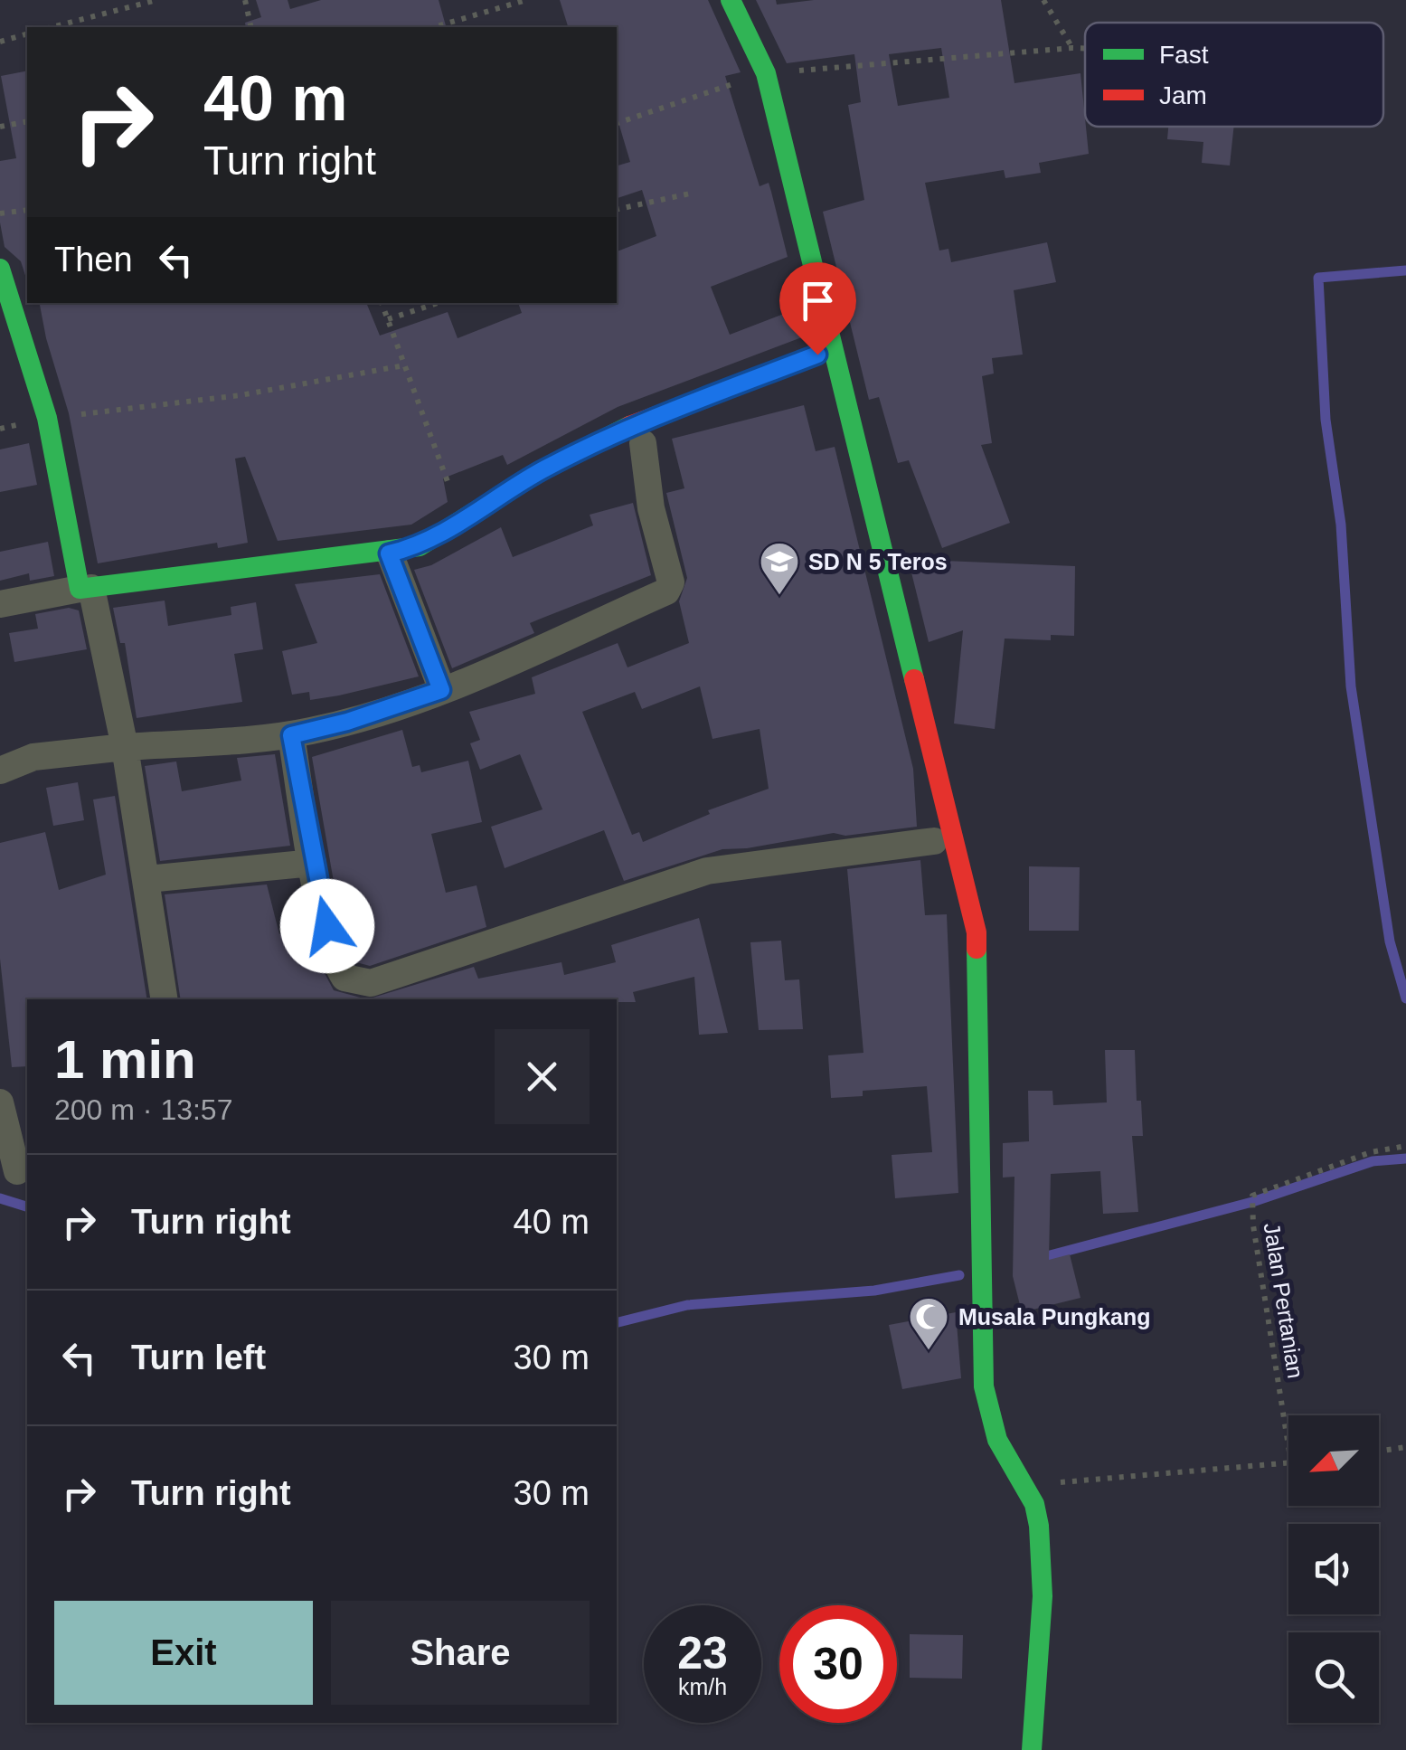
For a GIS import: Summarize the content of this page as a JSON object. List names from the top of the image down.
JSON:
{
  "streets": {
    "path": ["Jalan Pertanian"]
  },
  "places": {
    "school or university": ["SD N 5 Teros"],
    "mosque": ["Musala Pungkang"]
  },
  "legend": ["Fast", "Jam"],
  "north": "bottom left",
  "page": {
    "turn": ["40 m", "Turn right"],
    "then": "Then",
    "heading": ["1 min", "200 m · 13:57"],
    "list": [
      {
        "name": "Turn right",
        "value": "40 m"
      },
      {
        "name": "Turn left",
        "value": "30 m"
      },
      {
        "name": "Turn right",
        "value": "30 m"
      }
    ],
    "buttons": ["Exit", "Share"],
    "speed": "23 km/h",
    "limit": "30"
  }
}
